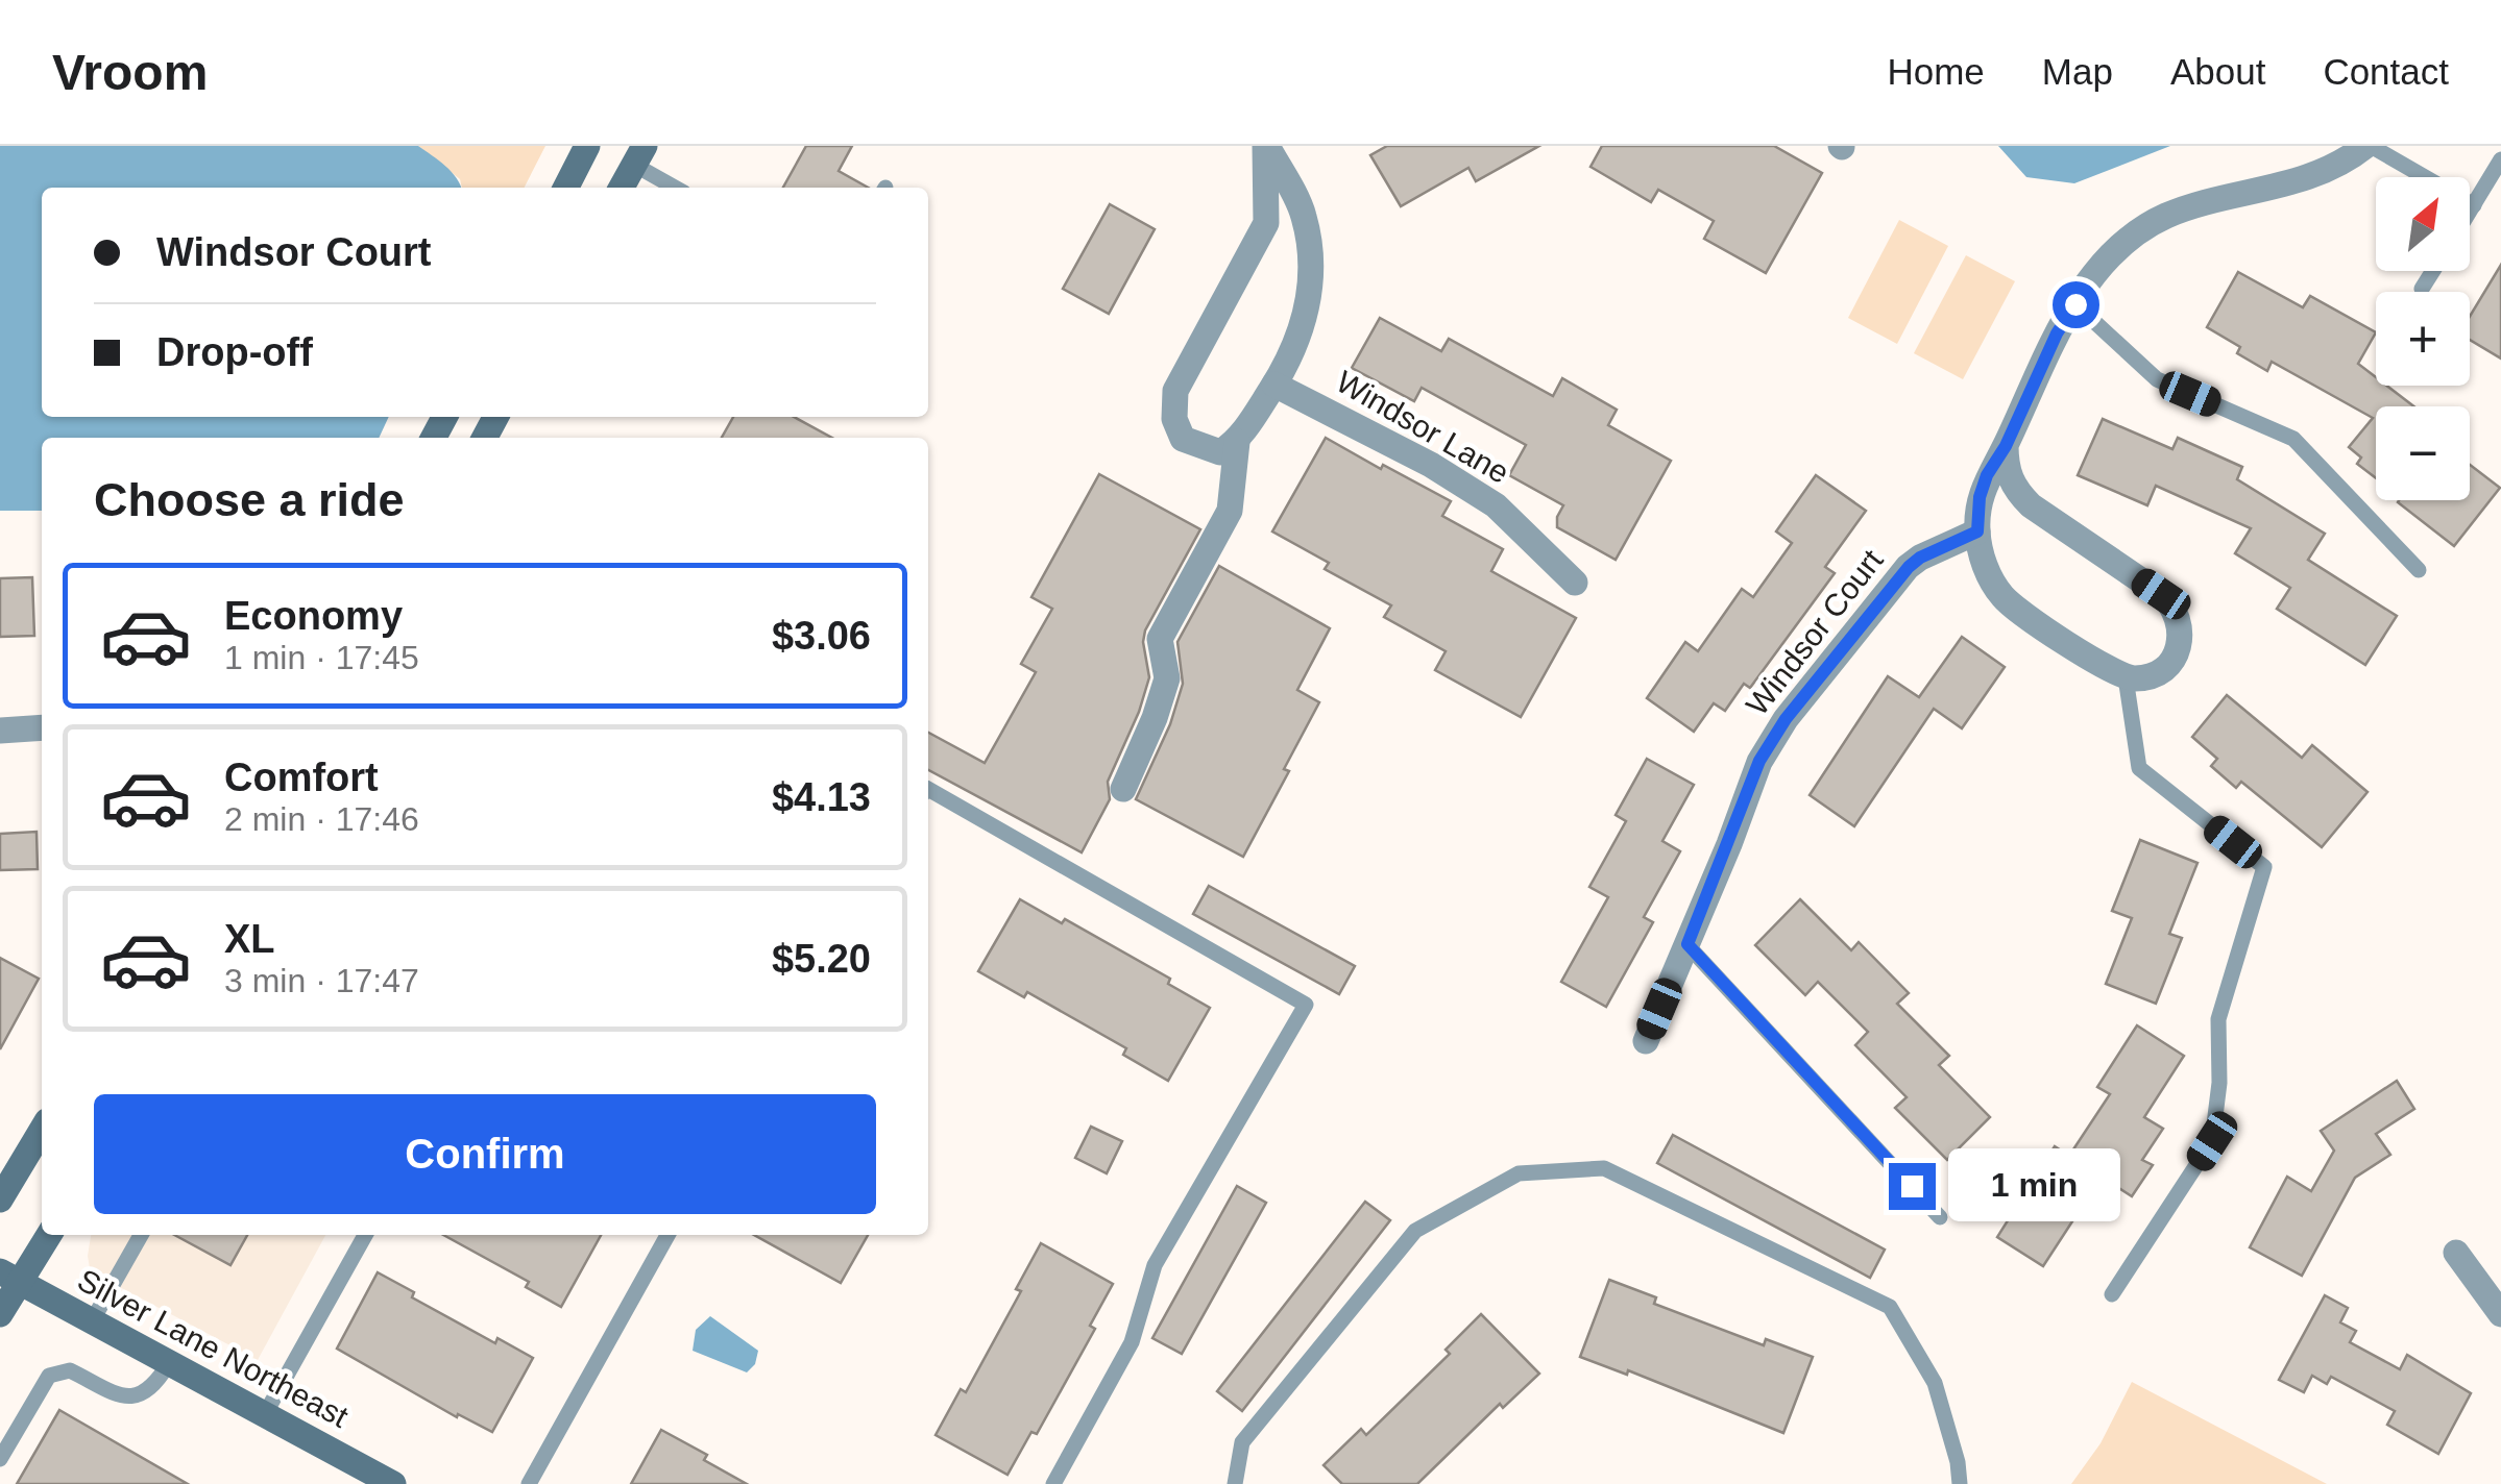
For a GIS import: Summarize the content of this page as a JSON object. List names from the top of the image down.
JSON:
{
  "streets": {
    "street": ["Windsor Lane", "Windsor Court", "Silver Lane Northeast"]
  },
  "north": "top right",
  "page": {
    "header": "Vroom",
    "nav": [
      "Home",
      "Map",
      "About",
      "Contact"
    ],
    "map_buttons": ["+", "−"],
    "banner": ["Windsor Court", "Drop-off"],
    "heading": "Choose a ride",
    "list": [
      {
        "name": "Economy",
        "note": "1 min · 17:45",
        "value": "$3.06"
      },
      {
        "name": "Comfort",
        "note": "2 min · 17:46",
        "value": "$4.13"
      },
      {
        "name": "XL",
        "note": "3 min · 17:47",
        "value": "$5.20"
      }
    ],
    "buttons": "Confirm",
    "bubble": "1 min"
  }
}
